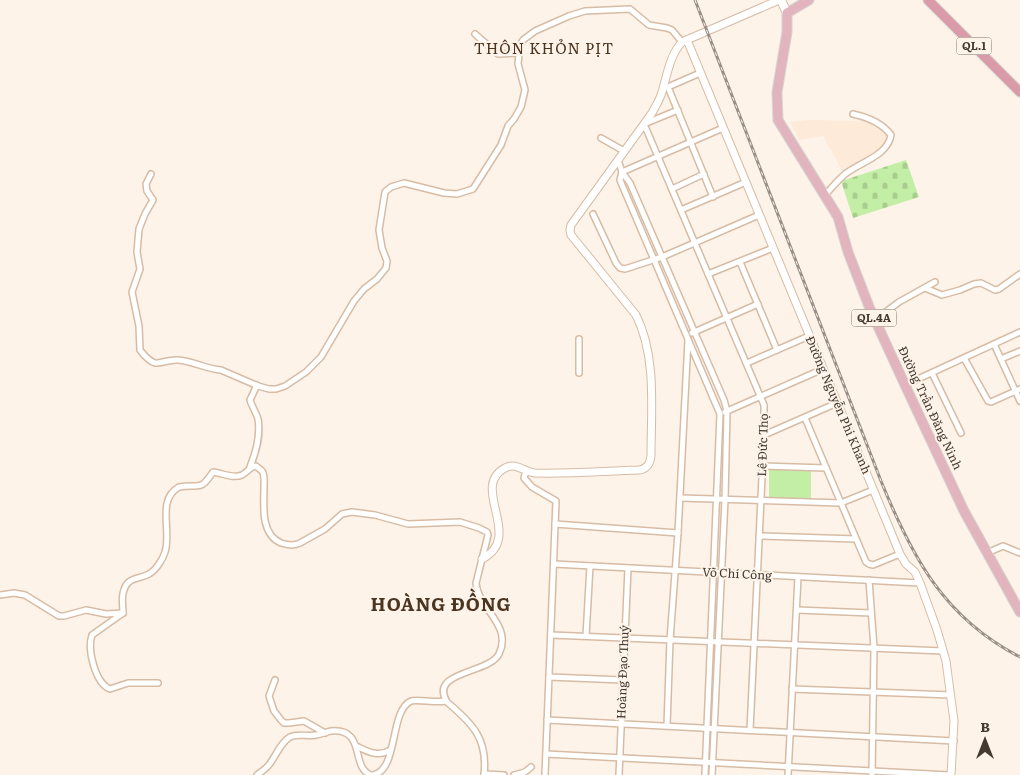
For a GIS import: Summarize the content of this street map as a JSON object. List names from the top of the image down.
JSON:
{
  "streets": {
    "highway": ["QL.1"],
    "main road": ["QL.4A", "Đường Trần Đăng Ninh"],
    "street": [
      "Đường Nguyễn Phi Khanh",
      "Lê Đức Thọ",
      "Võ Chí Công",
      "Hoàng Đạo Thuý"
    ]
  },
  "crossings": [
    ["Đường Nguyễn Phi Khanh", "Võ Chí Công"],
    ["Lê Đức Thọ", "Võ Chí Công"],
    ["Võ Chí Công", "Hoàng Đạo Thuý"]
  ],
  "districts": ["THÔN KHỎN PỊT", "HOÀNG ĐỒNG"],
  "north": "top"
}
